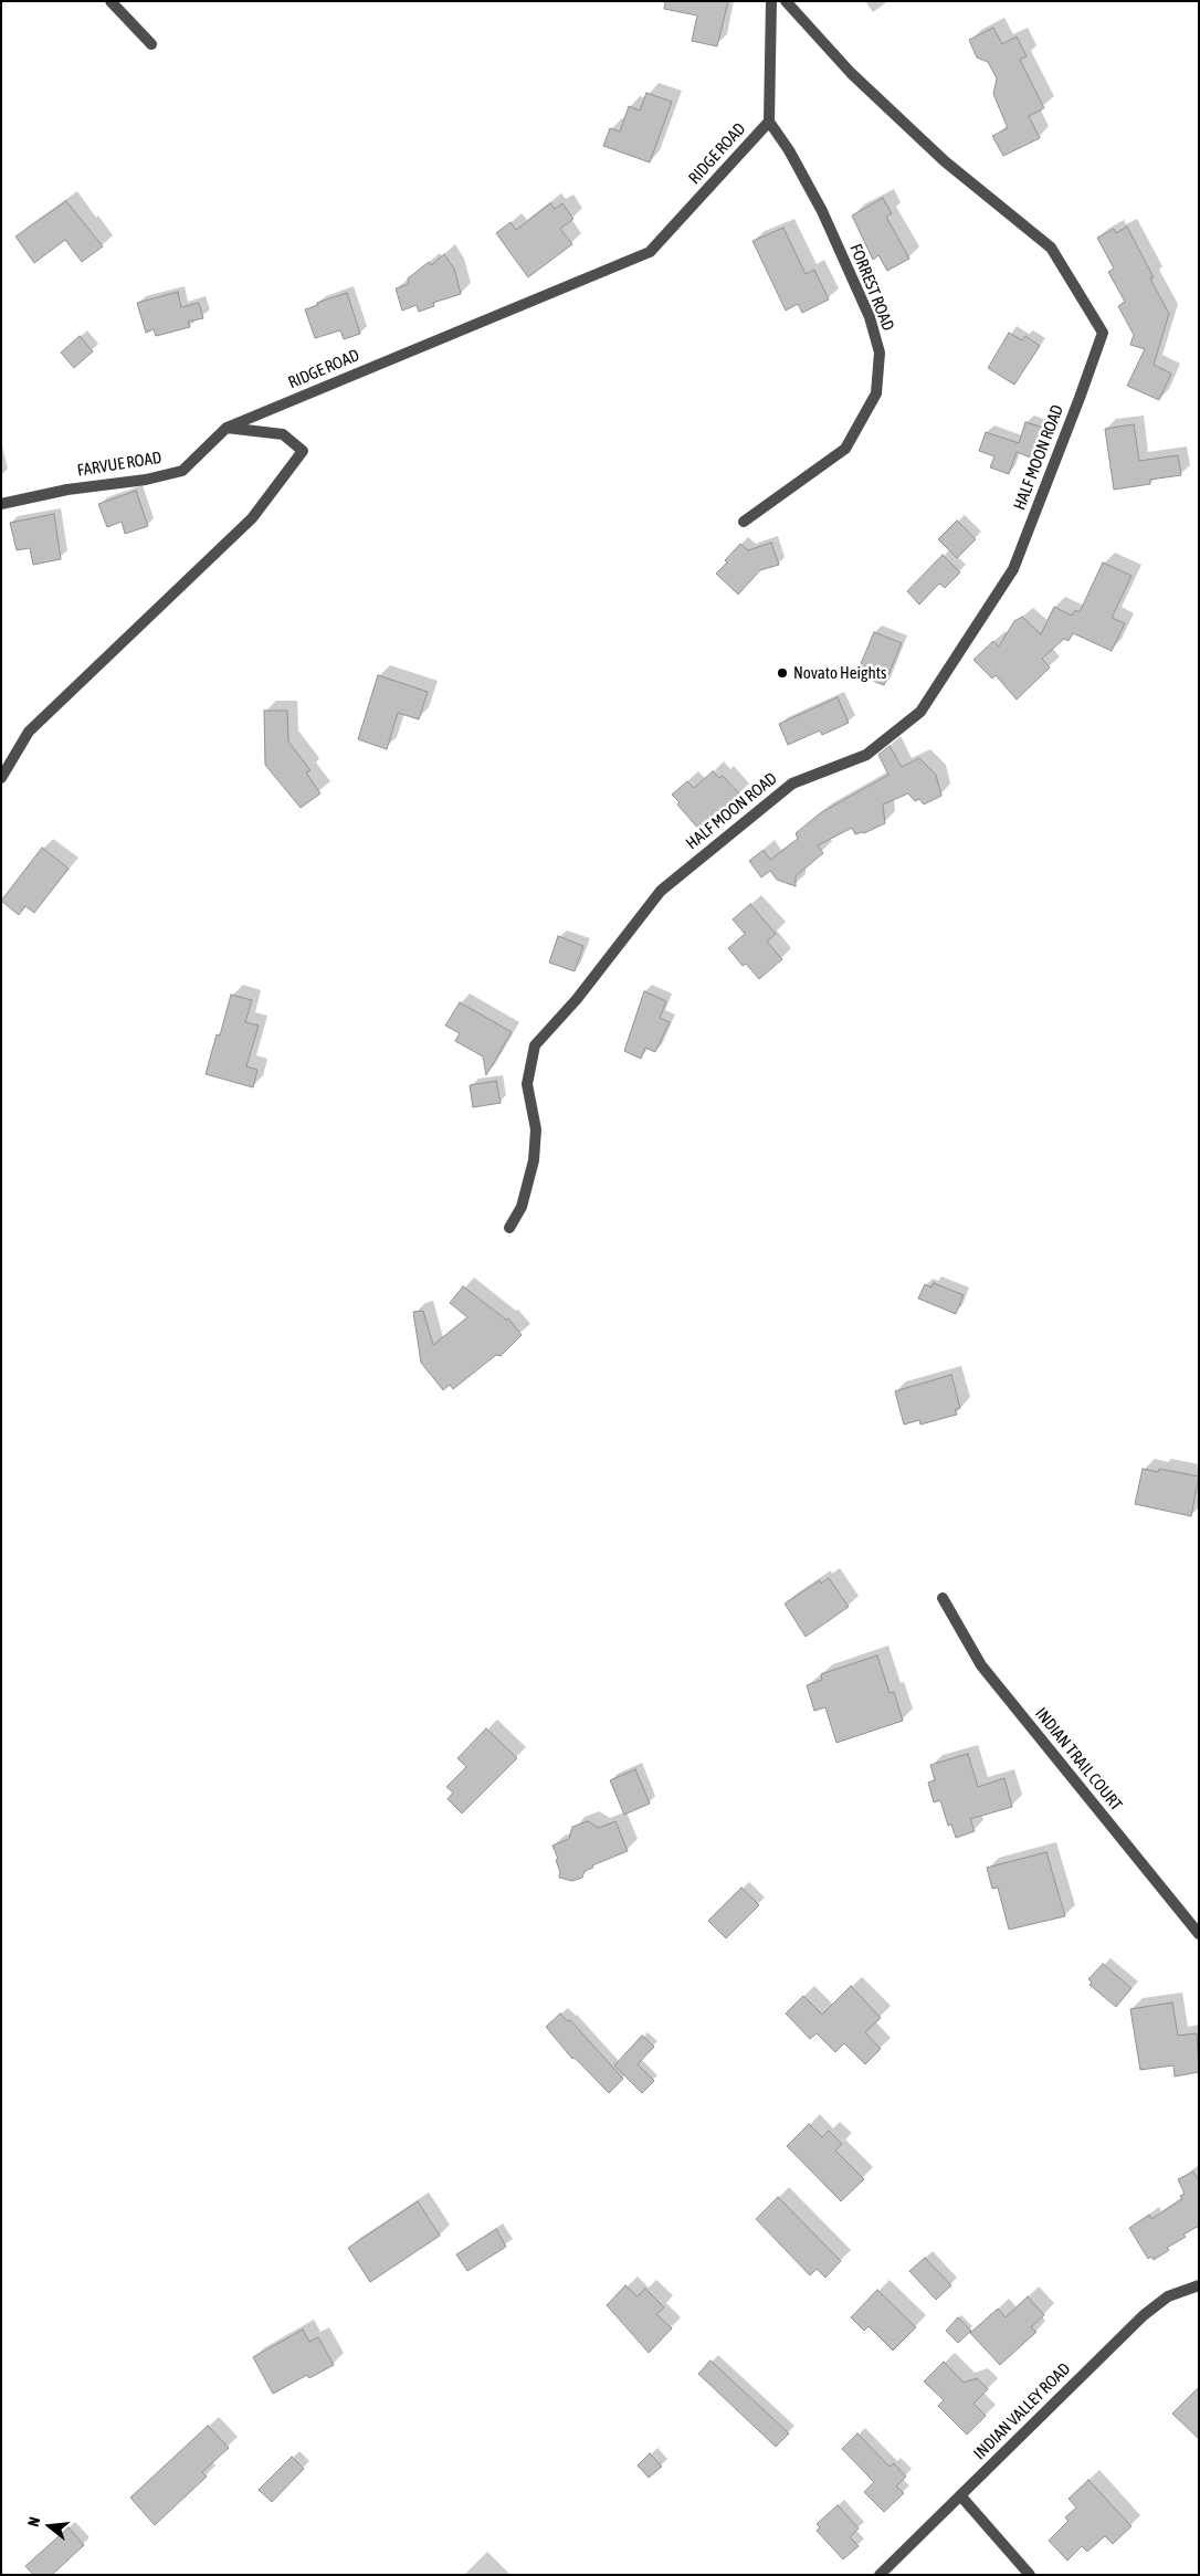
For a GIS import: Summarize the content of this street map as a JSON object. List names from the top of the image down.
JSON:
{
  "streets": {
    "street": [
      "RIDGE ROAD",
      "FORREST ROAD",
      "HALF MOON ROAD",
      "FARVUE ROAD",
      "INDIAN TRAIL COURT",
      "INDIAN VALLEY ROAD"
    ]
  },
  "crossings": [
    ["RIDGE ROAD", "FORREST ROAD"],
    ["RIDGE ROAD", "FARVUE ROAD"]
  ],
  "places": ["Novato Heights"],
  "north": "left"
}
